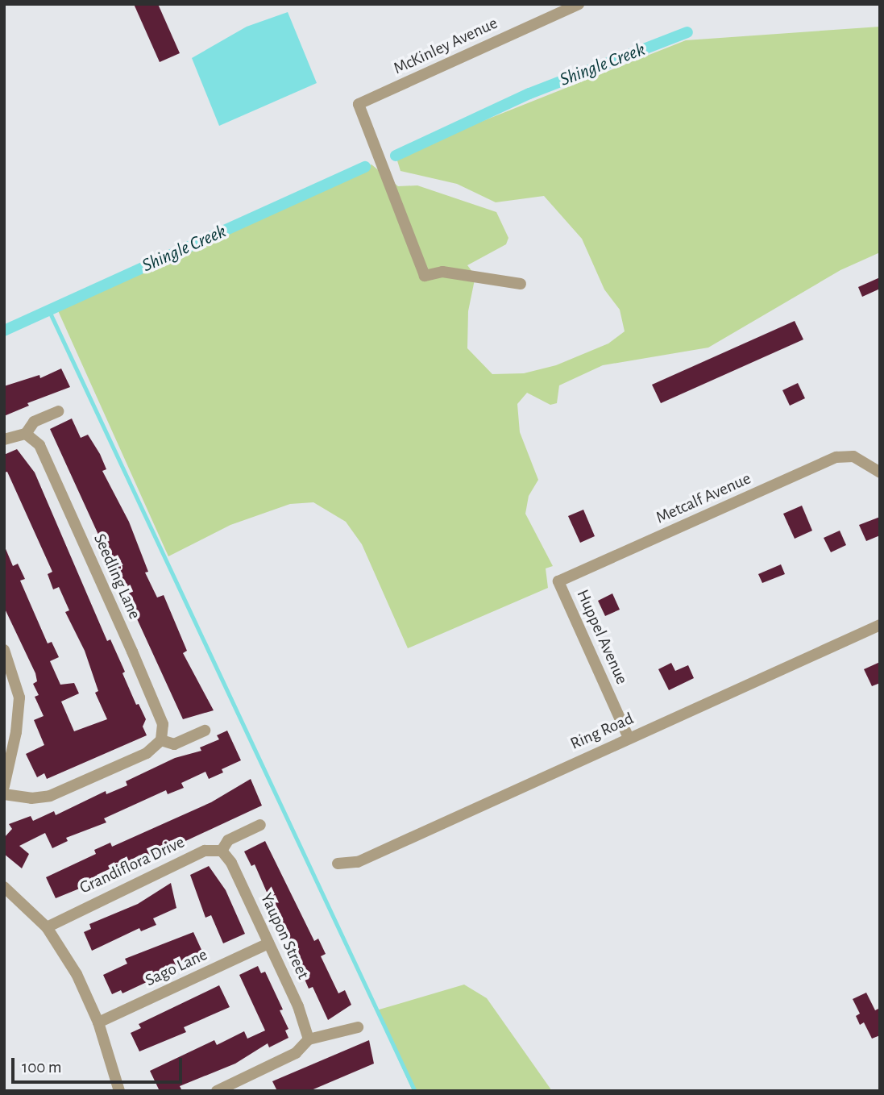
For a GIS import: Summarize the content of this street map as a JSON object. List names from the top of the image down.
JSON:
{
  "streets": {
    "street": [
      "McKinley Avenue",
      "Metcalf Avenue",
      "Seedling Lane",
      "Huppel Avenue",
      "Ring Road",
      "Grandiflora Drive",
      "Yaupon Street",
      "Sago Lane"
    ]
  },
  "crossings": [
    ["Metcalf Avenue", "Huppel Avenue"],
    ["Huppel Avenue", "Ring Road"],
    ["Grandiflora Drive", "Yaupon Street"],
    ["Yaupon Street", "Sago Lane"]
  ],
  "water": ["Shingle Creek"],
  "scale_bar": "100 m"
}
